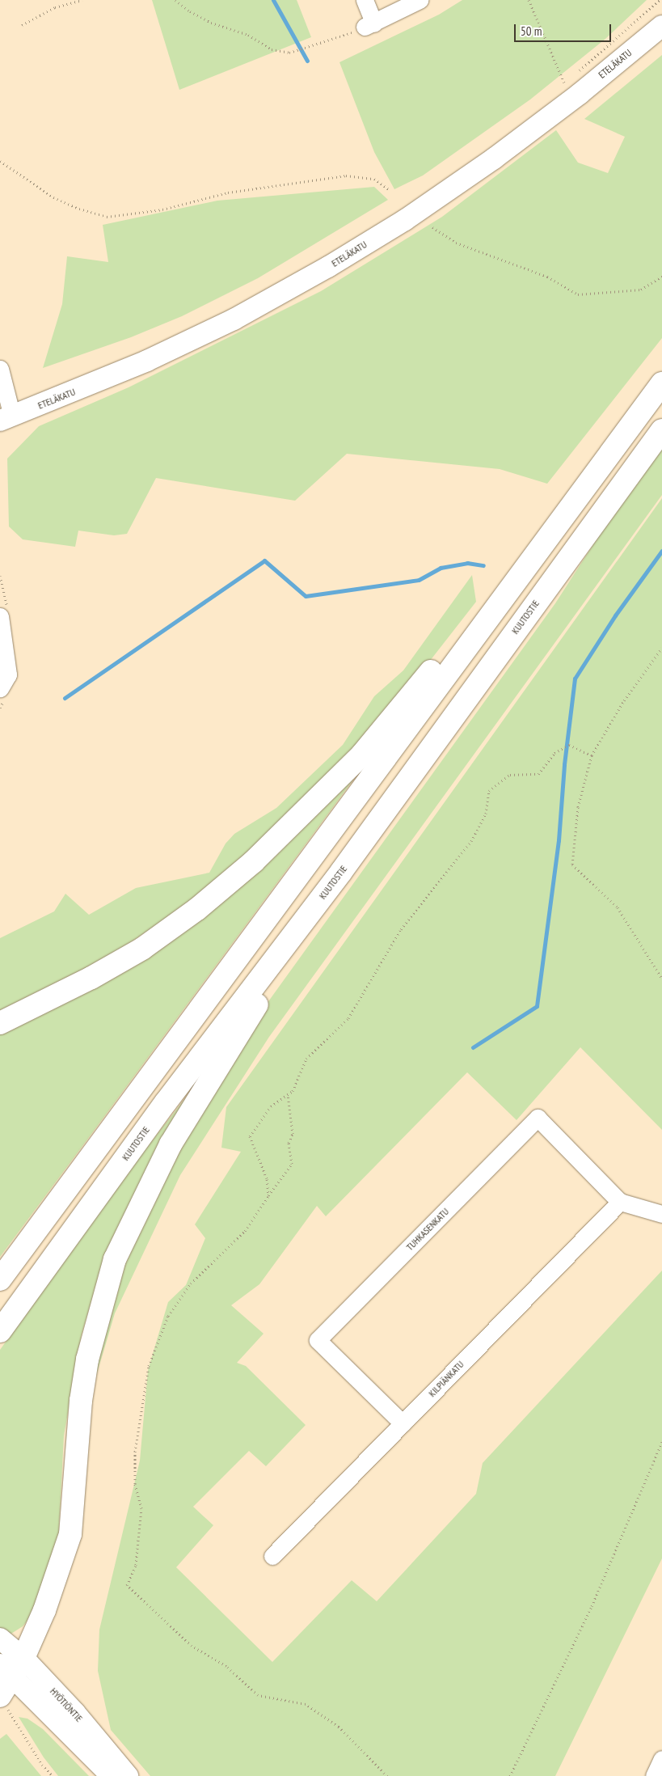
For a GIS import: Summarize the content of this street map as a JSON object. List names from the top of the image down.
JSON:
{
  "streets": {
    "highway": ["KUUTOSTIE"],
    "main road": ["ETELÄKATU", "HYÖTIÖNTIE"],
    "street": ["TUHKASENKATU", "KILPIÄNKATU"]
  },
  "crossings": [
    ["TUHKASENKATU", "KILPIÄNKATU"]
  ],
  "scale_bar": "50 m"
}
